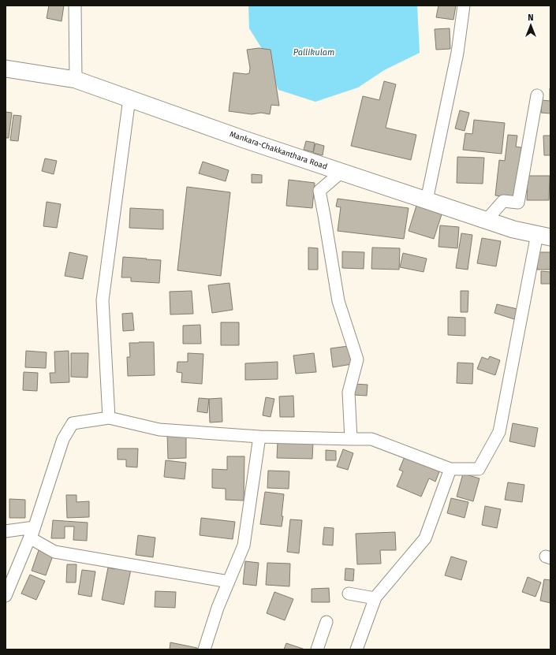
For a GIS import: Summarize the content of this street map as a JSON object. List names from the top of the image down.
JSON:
{
  "streets": {
    "main road": ["Mankara-Chakkanthara Road"]
  },
  "water": ["Pallikulam"],
  "north": "top"
}
